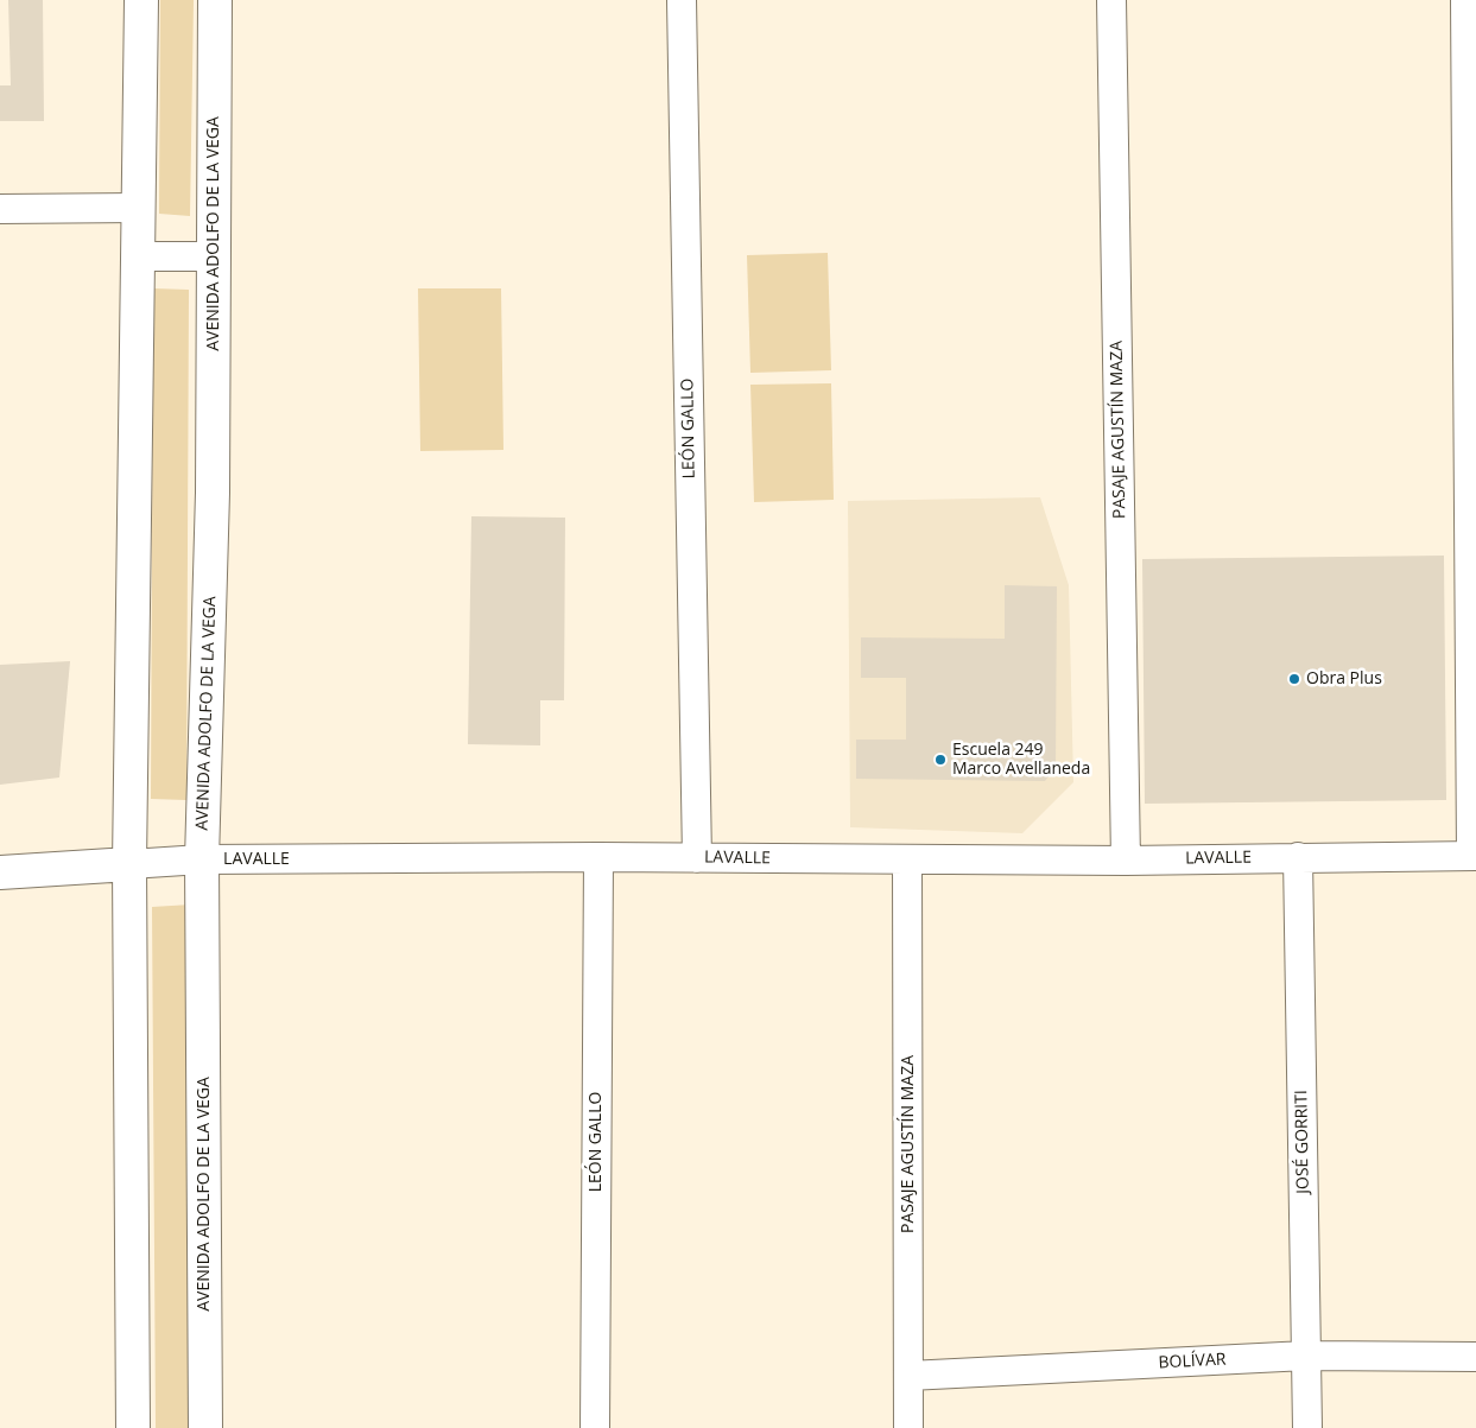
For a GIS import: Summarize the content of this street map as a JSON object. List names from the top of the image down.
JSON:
{
  "streets": {
    "main road": ["AVENIDA ADOLFO DE LA VEGA", "LAVALLE"],
    "street": [
      "LEÓN GALLO",
      "PASAJE AGUSTÍN MAZA",
      "JOSÉ GORRITI",
      "BOLÍVAR"
    ]
  },
  "crossings": [
    ["AVENIDA ADOLFO DE LA VEGA", "LAVALLE"],
    ["LEÓN GALLO", "LAVALLE"],
    ["PASAJE AGUSTÍN MAZA", "LAVALLE"],
    ["PASAJE AGUSTÍN MAZA", "BOLÍVAR"],
    ["LAVALLE", "JOSÉ GORRITI"],
    ["JOSÉ GORRITI", "BOLÍVAR"]
  ],
  "places": ["Obra Plus", "Escuela 249 Marco Avellaneda"]
}
